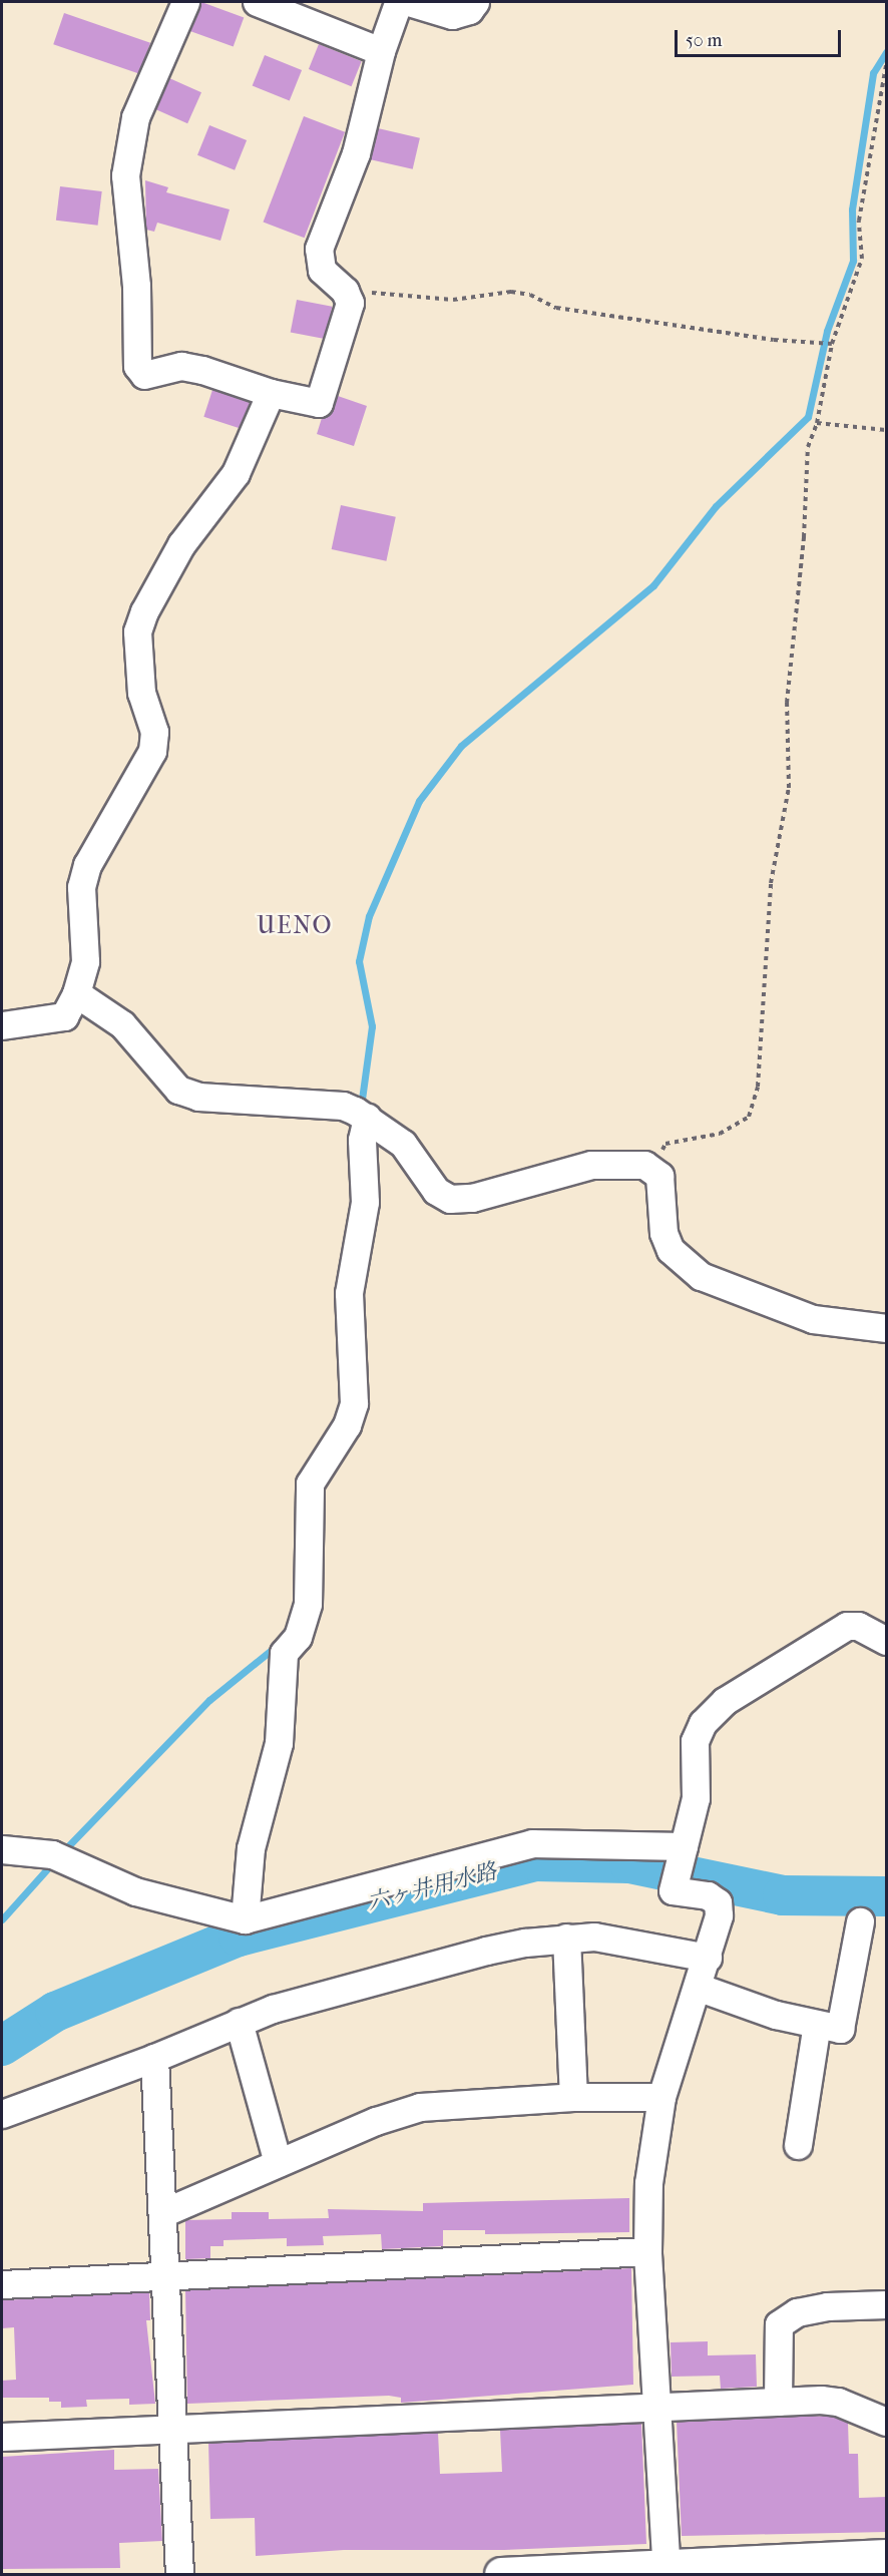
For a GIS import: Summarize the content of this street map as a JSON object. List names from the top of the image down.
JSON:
{
  "districts": ["UENO"],
  "water": ["六ヶ井用水路"],
  "scale_bar": "50 m"
}
